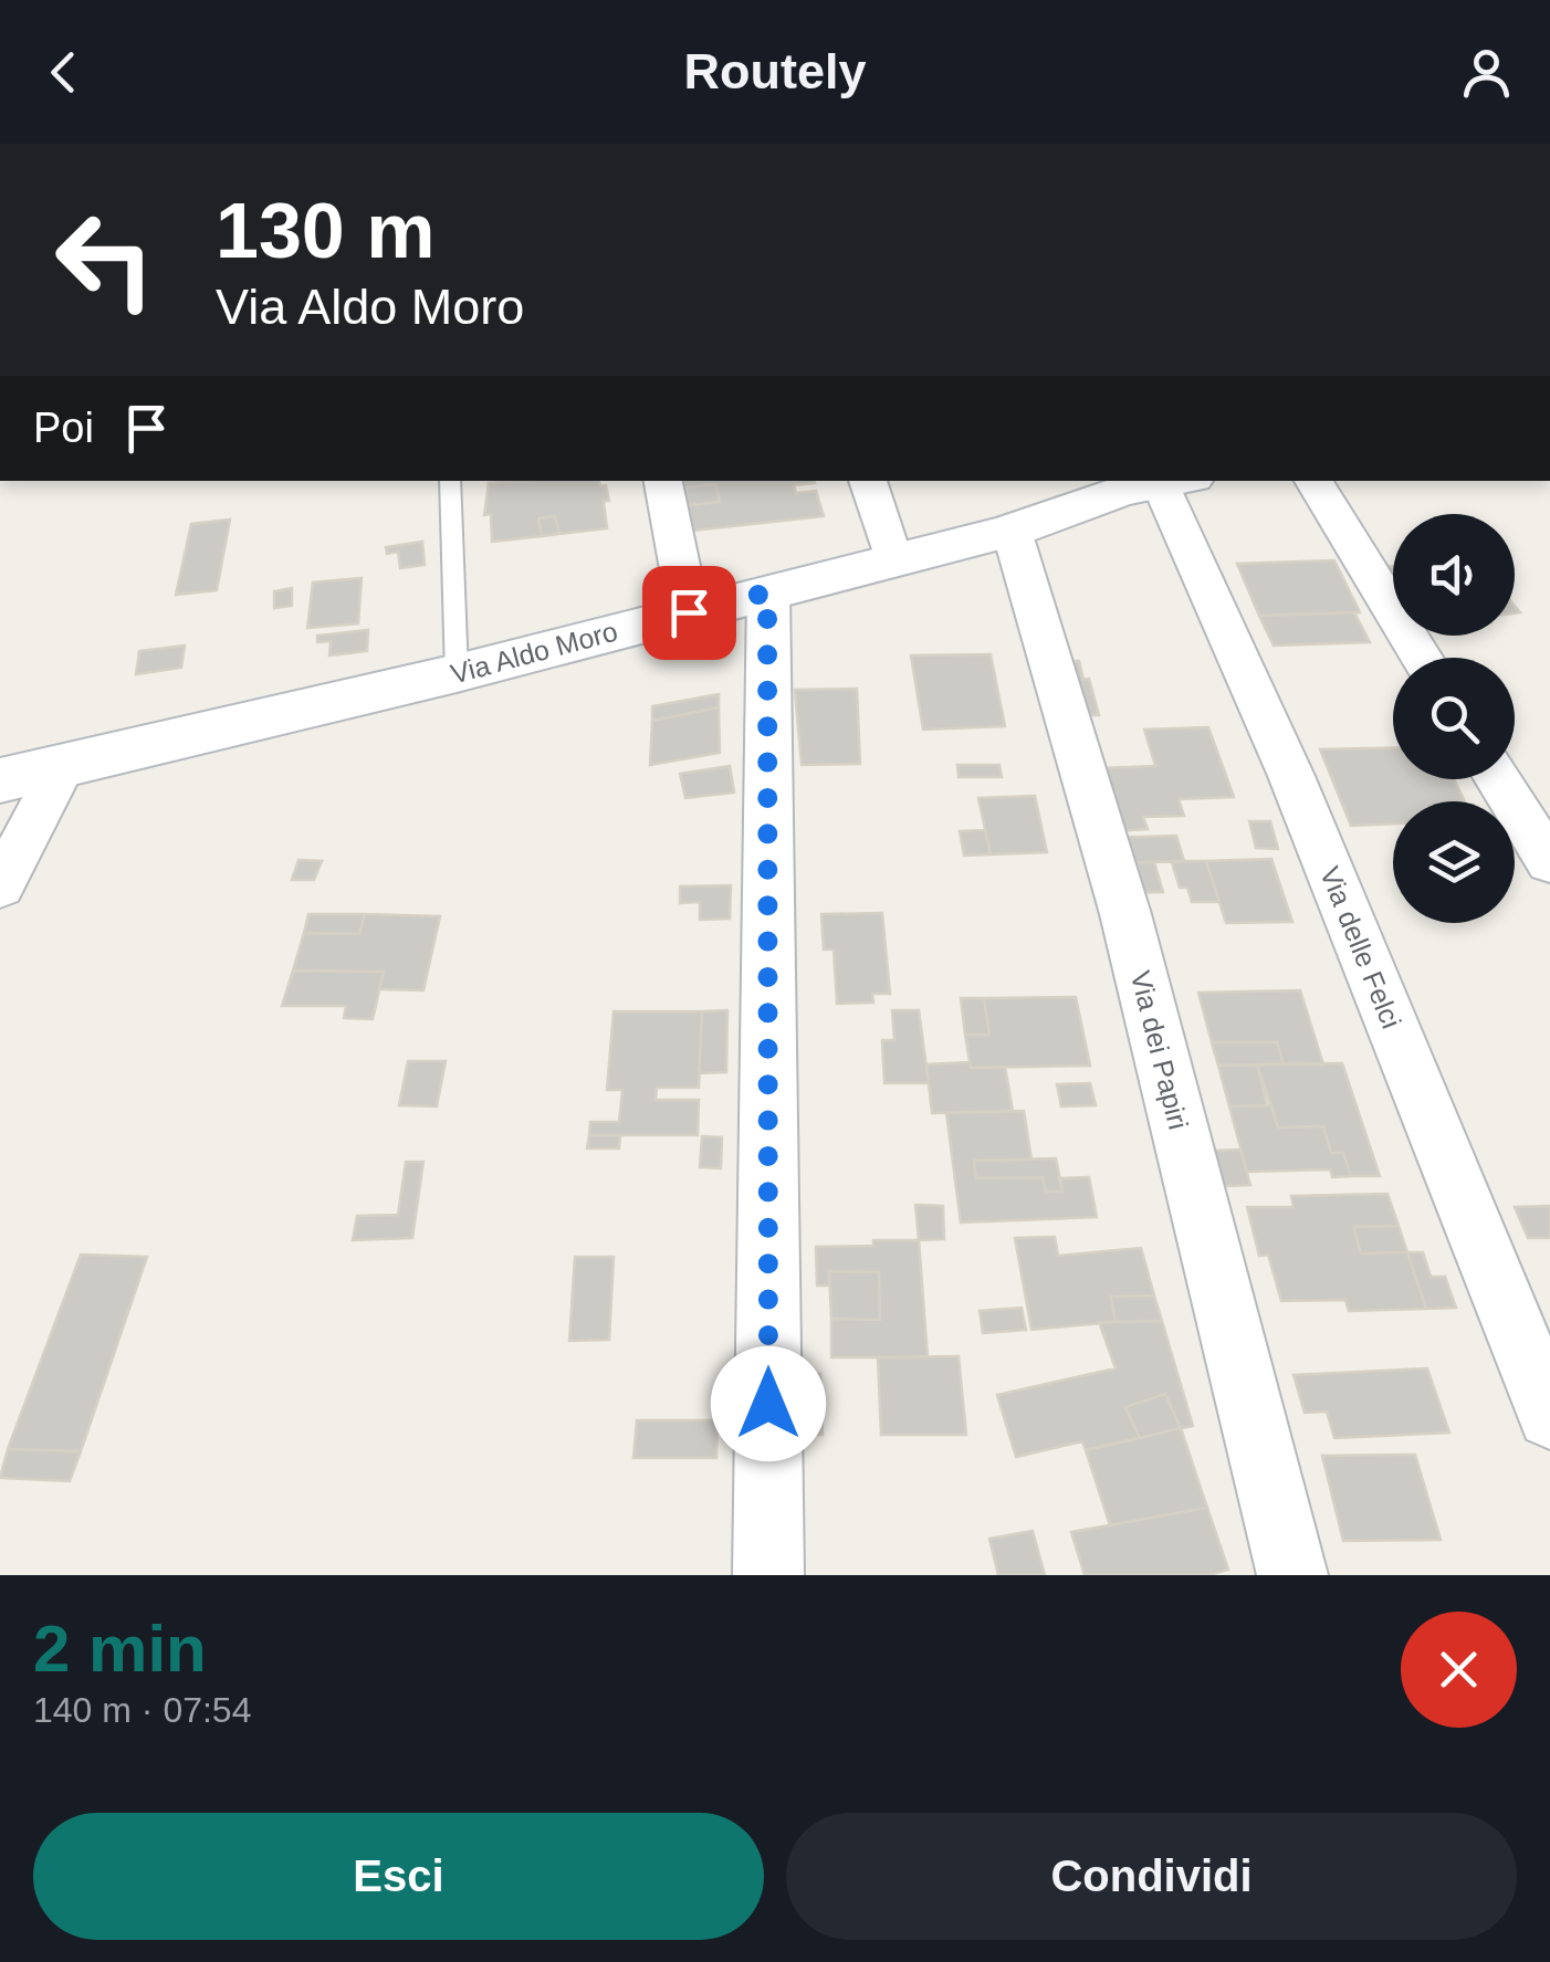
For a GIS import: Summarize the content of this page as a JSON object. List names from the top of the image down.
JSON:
{
  "streets": {
    "street": ["Via Aldo Moro", "Via delle Felci", "Via dei Papiri"]
  },
  "crossings": [
    ["Via Aldo Moro", "Via delle Felci"],
    ["Via Aldo Moro", "Via dei Papiri"]
  ],
  "page": {
    "header": "Routely",
    "turn": ["130 m", "Via Aldo Moro"],
    "then": "Poi",
    "heading": ["2 min", "140 m · 07:54"],
    "buttons": ["Esci", "Condividi"]
  }
}
